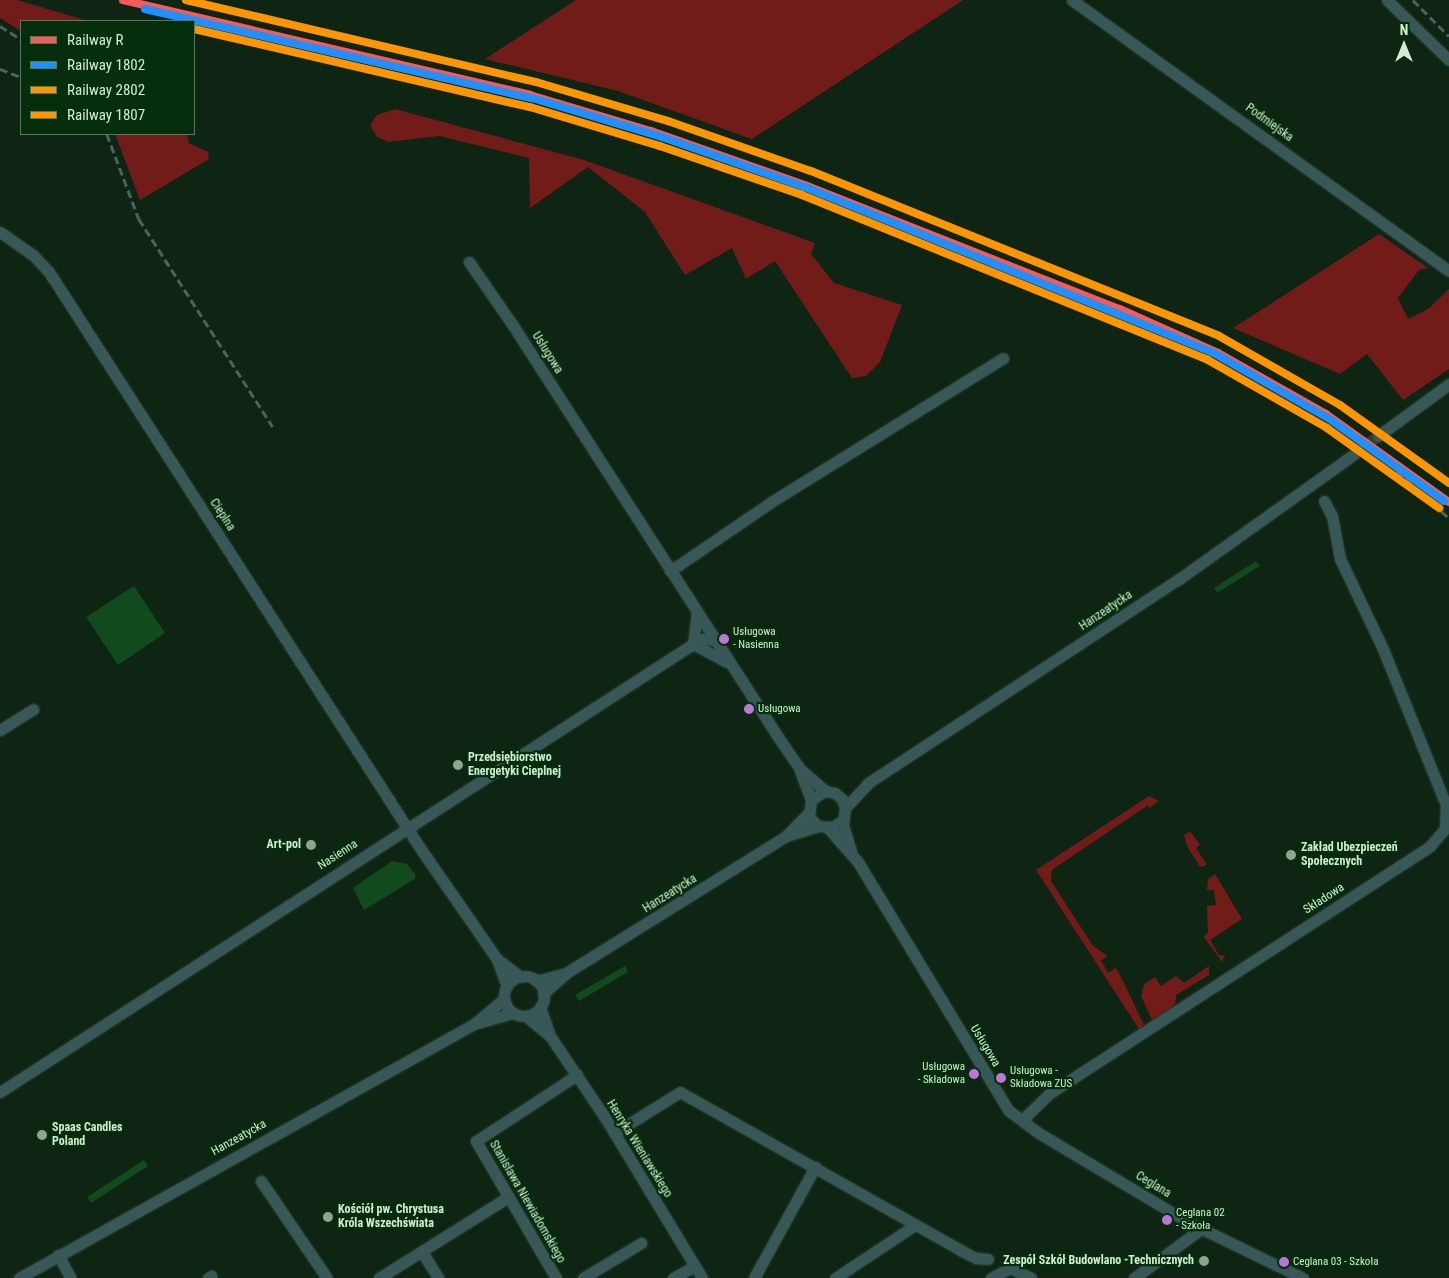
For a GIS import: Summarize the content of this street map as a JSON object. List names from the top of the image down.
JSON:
{
  "streets": {
    "street": [
      "Podmiejska",
      "Usługowa",
      "Cieplna",
      "Hanzeatycka",
      "Nasienna",
      "Składowa",
      "Henryka Wieniawskiego",
      "Ceglana",
      "Stanisława Niewiadomskiego"
    ]
  },
  "crossings": [
    ["Usługowa", "Hanzeatycka"],
    ["Usługowa", "Nasienna"],
    ["Usługowa", "Składowa"],
    ["Usługowa", "Ceglana"],
    ["Cieplna", "Nasienna"],
    ["Hanzeatycka", "Henryka Wieniawskiego"],
    ["Składowa", "Ceglana"],
    ["Henryka Wieniawskiego", "Stanisława Niewiadomskiego"]
  ],
  "places": [
    "Usługowa - Nasienna",
    "Usługowa",
    "Przedsiębiorstwo Energetyki Cieplnej",
    "Art-pol",
    "Zakład Ubezpieczeń Społecznych",
    "Usługowa - Składowa",
    "Usługowa - Składowa ZUS",
    "Spaas Candles Poland",
    "Kościół pw. Chrystusa Króla Wszechświata",
    "Ceglana 02 - Szkoła",
    "Zespół Szkół Budowlano -Technicznych",
    "Ceglana 03 - Szkoła"
  ],
  "lines": [
    "rail line R",
    "rail line 2802",
    "rail line 1802",
    "rail line 1807"
  ],
  "legend": [
    "Railway R",
    "Railway 1802",
    "Railway 2802",
    "Railway 1807"
  ],
  "north": "top"
}
